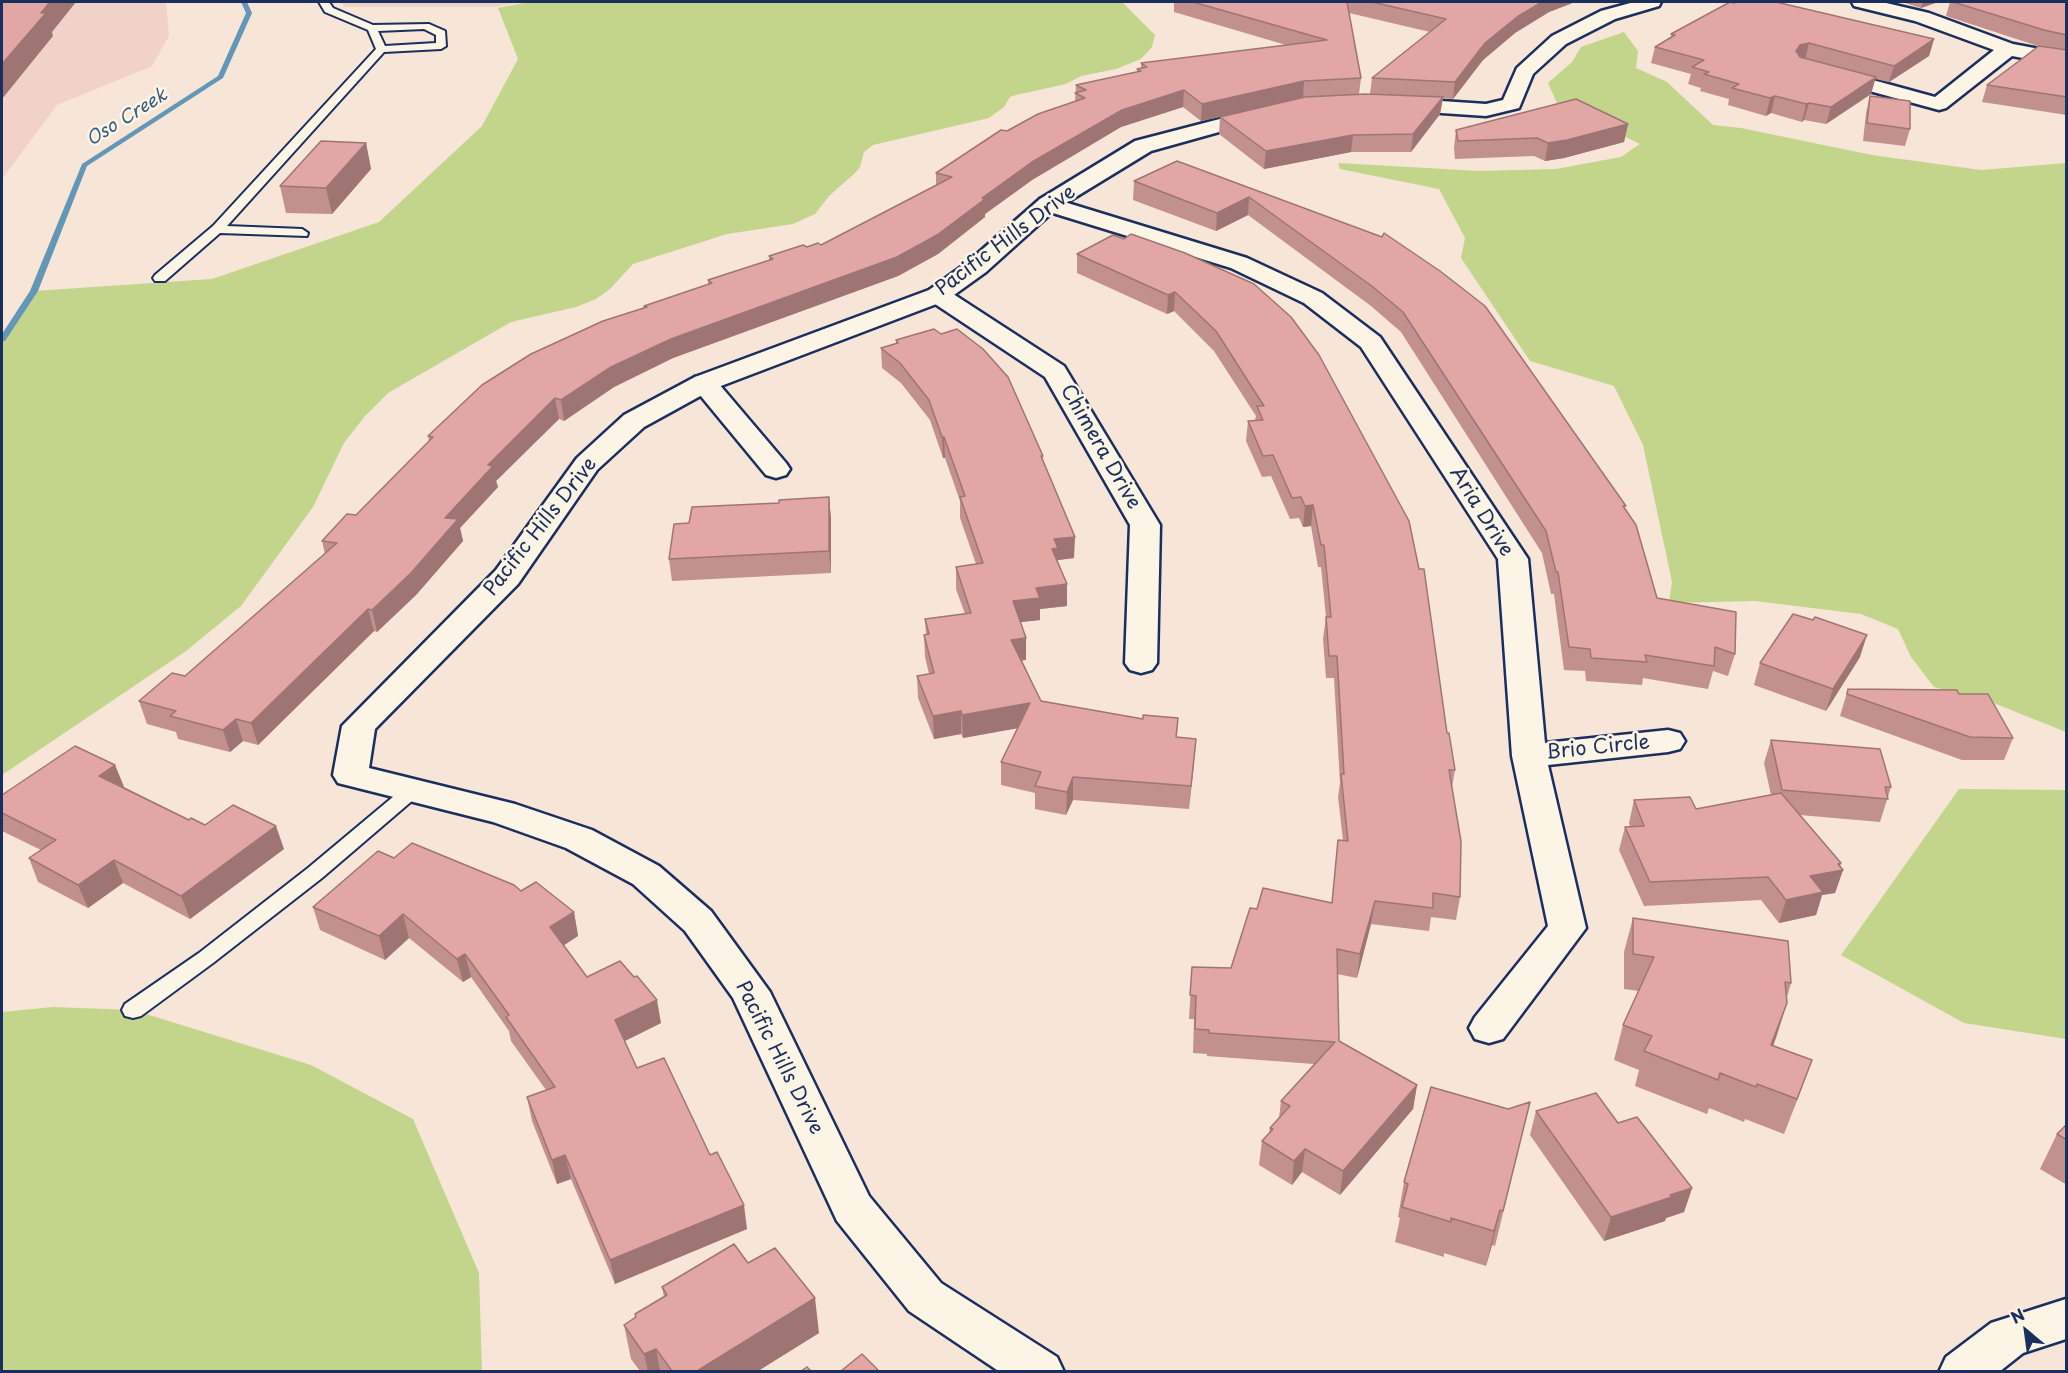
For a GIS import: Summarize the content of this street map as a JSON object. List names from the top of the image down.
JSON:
{
  "streets": {
    "street": [
      "Pacific Hills Drive",
      "Chimera Drive",
      "Aria Drive",
      "Brio Circle"
    ]
  },
  "crossings": [
    ["Pacific Hills Drive", "Chimera Drive"],
    ["Pacific Hills Drive", "Aria Drive"],
    ["Aria Drive", "Brio Circle"]
  ],
  "water": ["Oso Creek"],
  "north": "top left"
}
